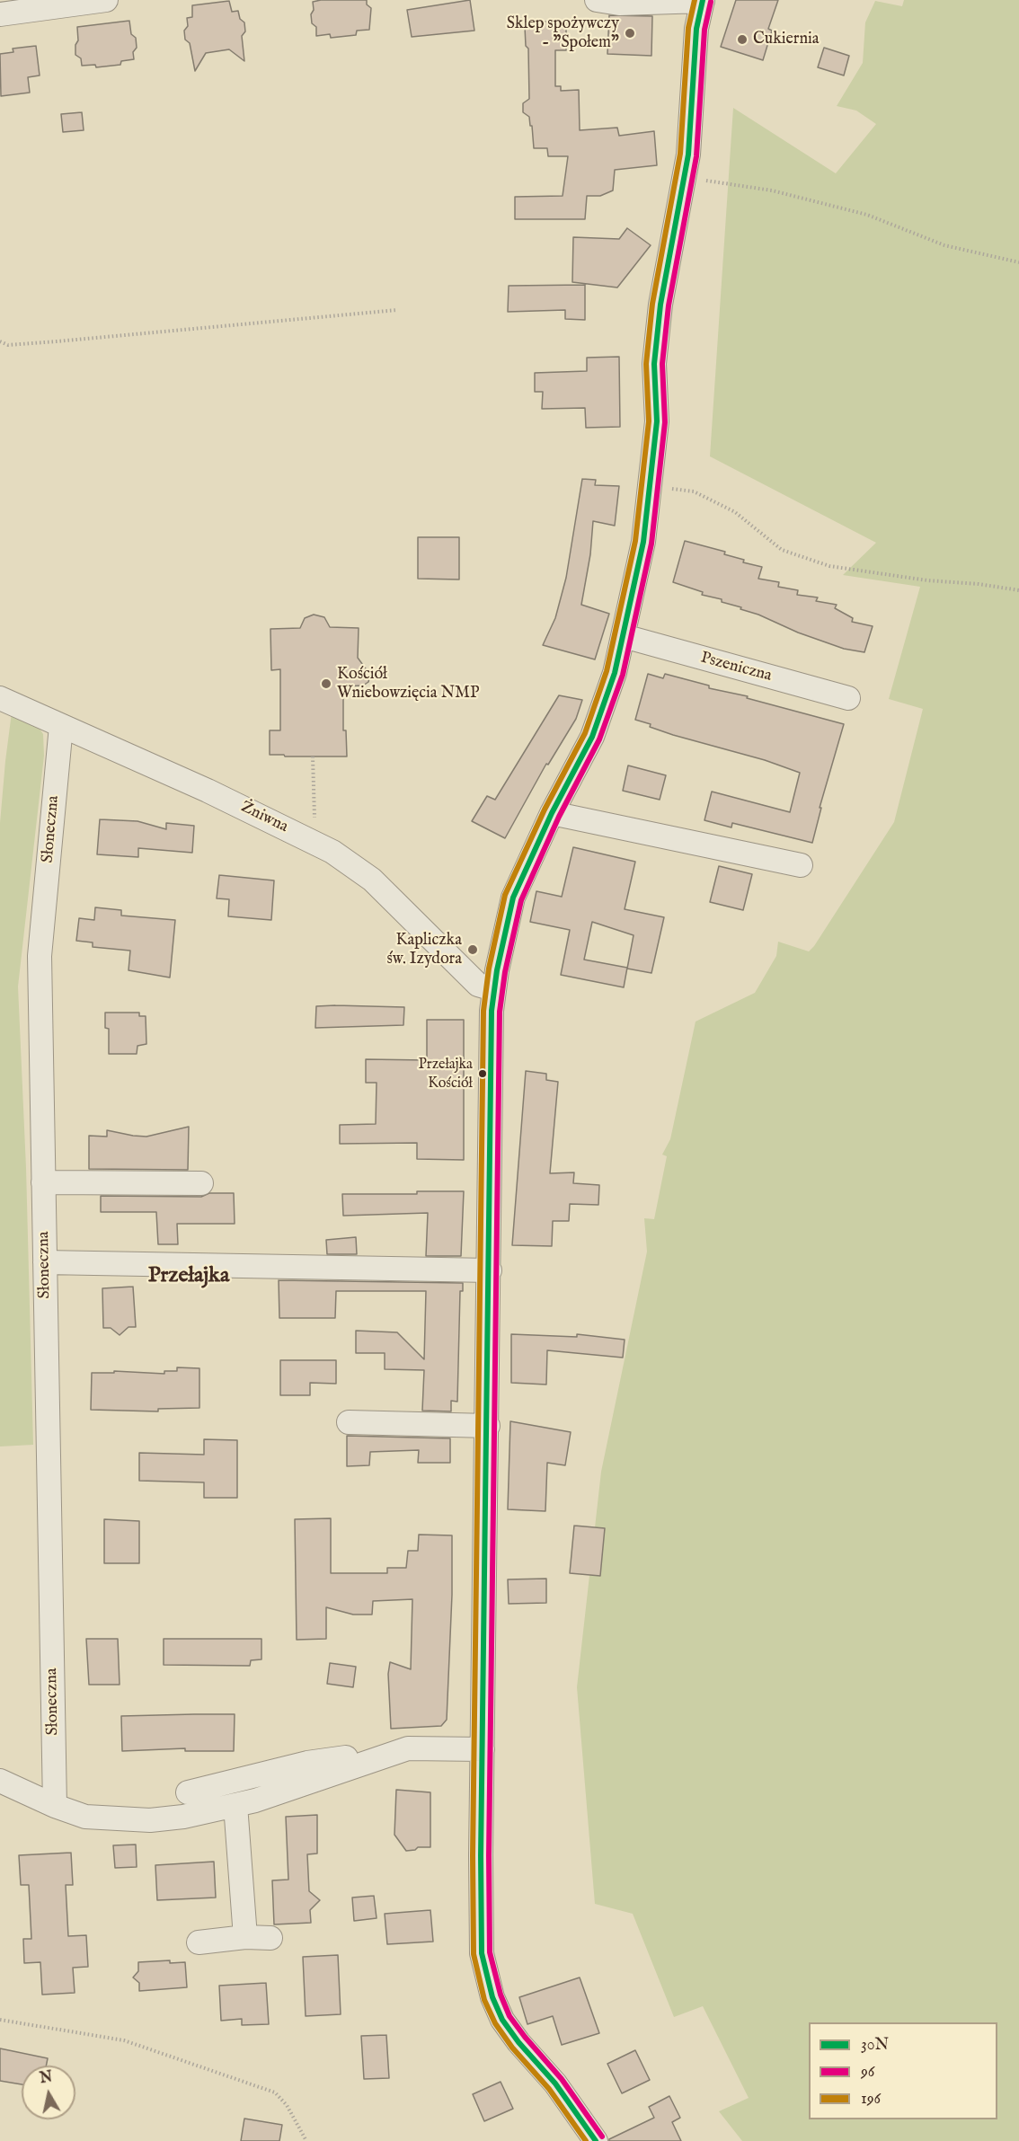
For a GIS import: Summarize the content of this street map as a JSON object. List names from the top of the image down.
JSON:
{
  "streets": {
    "street": ["Pszeniczna", "Żniwna", "Słoneczna"]
  },
  "crossings": [
    ["Żniwna", "Słoneczna"]
  ],
  "districts": ["Przełajka"],
  "places": [
    "Sklep spożywczy - \"Społem\"",
    "Cukiernia",
    "Kościół Wniebowzięcia NMP",
    "Kapliczka św. Izydora",
    "Przełajka Kościół"
  ],
  "lines": ["transit line 30N", "transit line 196", "transit line 96"],
  "legend": ["30N", "96", "196"],
  "north": "top"
}
